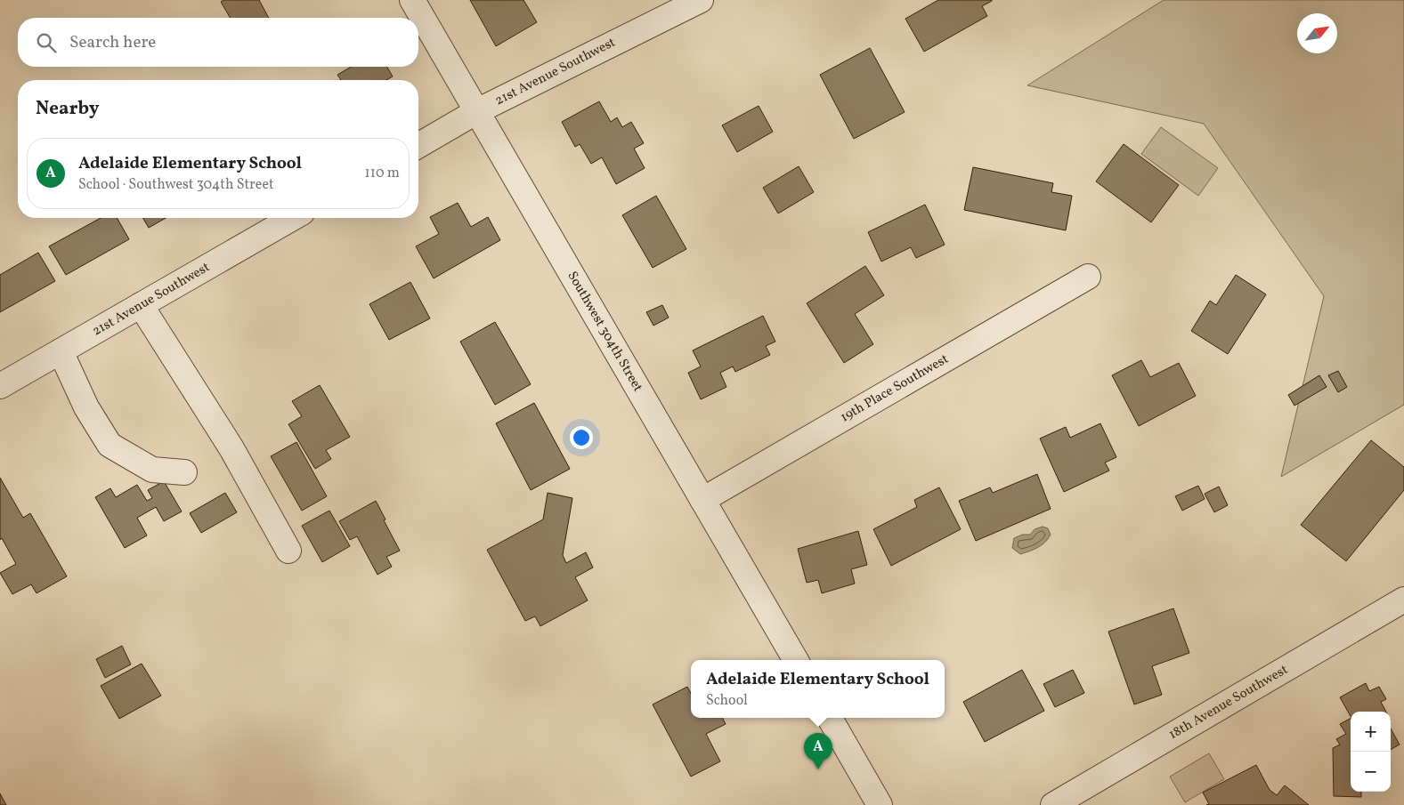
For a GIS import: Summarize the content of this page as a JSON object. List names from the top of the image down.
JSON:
{
  "streets": {
    "street": [
      "21st Avenue Southwest",
      "Southwest 304th Street",
      "19th Place Southwest",
      "18th Avenue Southwest"
    ]
  },
  "crossings": [
    ["21st Avenue Southwest", "Southwest 304th Street"],
    ["Southwest 304th Street", "19th Place Southwest"]
  ],
  "north": "top right",
  "page": {
    "search": "Search here",
    "heading": "Nearby",
    "list": [
      {
        "mark": "A",
        "name": "Adelaide Elementary School",
        "note": "School · Southwest 304th Street",
        "value": "110 m"
      }
    ],
    "popup": ["Adelaide Elementary School", "School"],
    "map_buttons": ["+", "−"],
    "pins": "A"
  }
}
